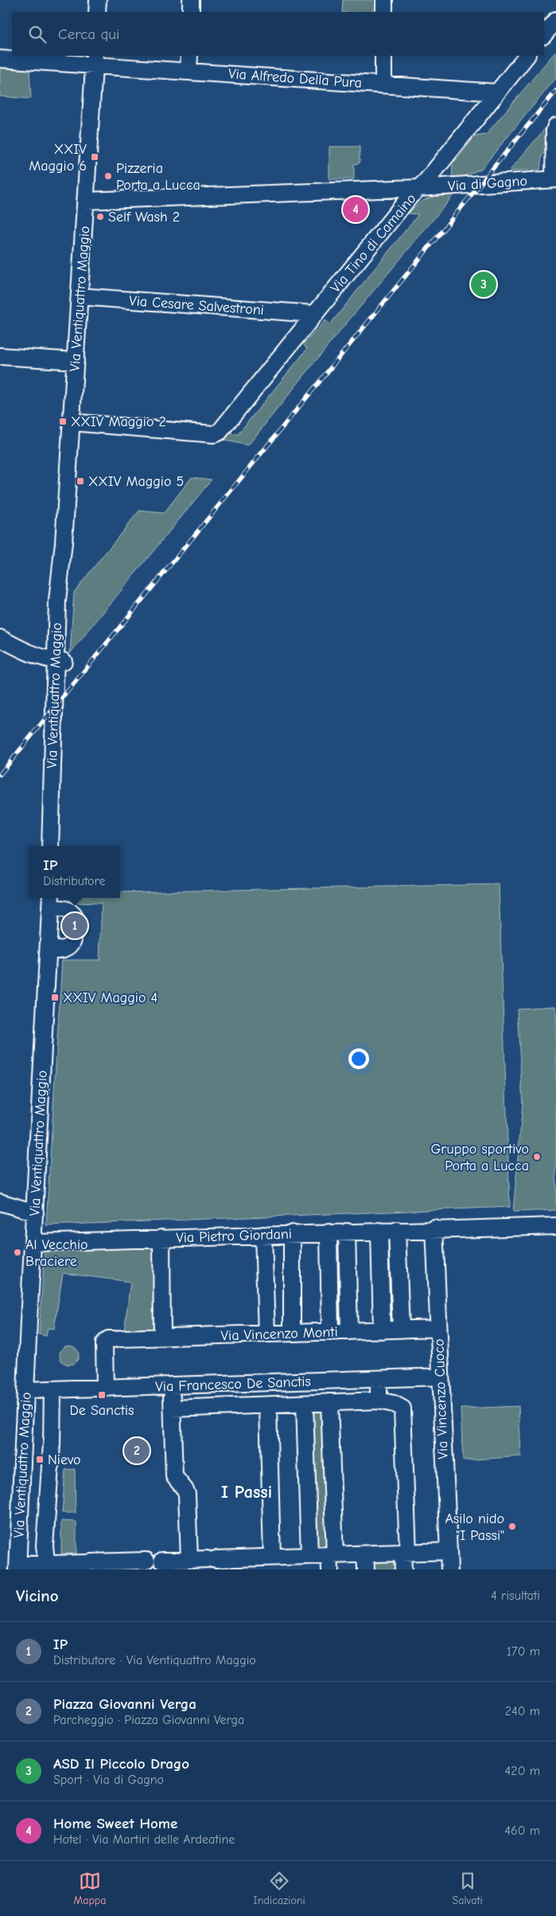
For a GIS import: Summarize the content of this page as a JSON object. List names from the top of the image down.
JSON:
{
  "streets": {
    "street": [
      "Via Alfredo Della Pura",
      "Via di Gagno",
      "Via Tino di Camaino",
      "Via Ventiquattro Maggio",
      "Via Cesare Salvestroni",
      "Via Pietro Giordani",
      "Via Vincenzo Monti",
      "Via Francesco De Sanctis",
      "Via Vincenzo Cuoco"
    ]
  },
  "crossings": [
    ["Via Alfredo Della Pura", "Via Tino di Camaino"],
    ["Via Alfredo Della Pura", "Via Ventiquattro Maggio"],
    ["Via di Gagno", "Via Tino di Camaino"],
    ["Via di Gagno", "Via Ventiquattro Maggio"],
    ["Via Tino di Camaino", "Via Ventiquattro Maggio"],
    ["Via Tino di Camaino", "Via Cesare Salvestroni"],
    ["Via Ventiquattro Maggio", "Via Cesare Salvestroni"],
    ["Via Ventiquattro Maggio", "Via Pietro Giordani"],
    ["Via Ventiquattro Maggio", "Via Francesco De Sanctis"],
    ["Via Pietro Giordani", "Via Vincenzo Cuoco"],
    ["Via Vincenzo Monti", "Via Francesco De Sanctis"],
    ["Via Vincenzo Monti", "Via Vincenzo Cuoco"],
    ["Via Francesco De Sanctis", "Via Vincenzo Cuoco"]
  ],
  "districts": ["I Passi"],
  "places": {
    "transit": [
      "XXIV Maggio 6",
      "XXIV Maggio 2",
      "XXIV Maggio 5",
      "XXIV Maggio 4",
      "De Sanctis",
      "Nievo"
    ],
    "other": [
      "Pizzeria Porta a Lucca",
      "Self Wash 2",
      "Gruppo sportivo Porta a Lucca",
      "Al Vecchio Braciere",
      "Asilo nido \"I Passi\""
    ]
  },
  "page": {
    "search": "Cerca qui",
    "pins": [
      "4",
      "3",
      "1",
      "2"
    ],
    "popup": ["IP", "Distributore"],
    "heading": ["Vicino", "4 risultati"],
    "list": [
      {
        "mark": "1",
        "name": "IP",
        "note": "Distributore · Via Ventiquattro Maggio",
        "value": "170 m"
      },
      {
        "mark": "2",
        "name": "Piazza Giovanni Verga",
        "note": "Parcheggio · Piazza Giovanni Verga",
        "value": "240 m"
      },
      {
        "mark": "3",
        "name": "ASD Il Piccolo Drago",
        "note": "Sport · Via di Gagno",
        "value": "420 m"
      },
      {
        "mark": "4",
        "name": "Home Sweet Home",
        "note": "Hotel · Via Martiri delle Ardeatine",
        "value": "460 m"
      }
    ],
    "nav": ["Mappa", "Indicazioni", "Salvati"]
  }
}
